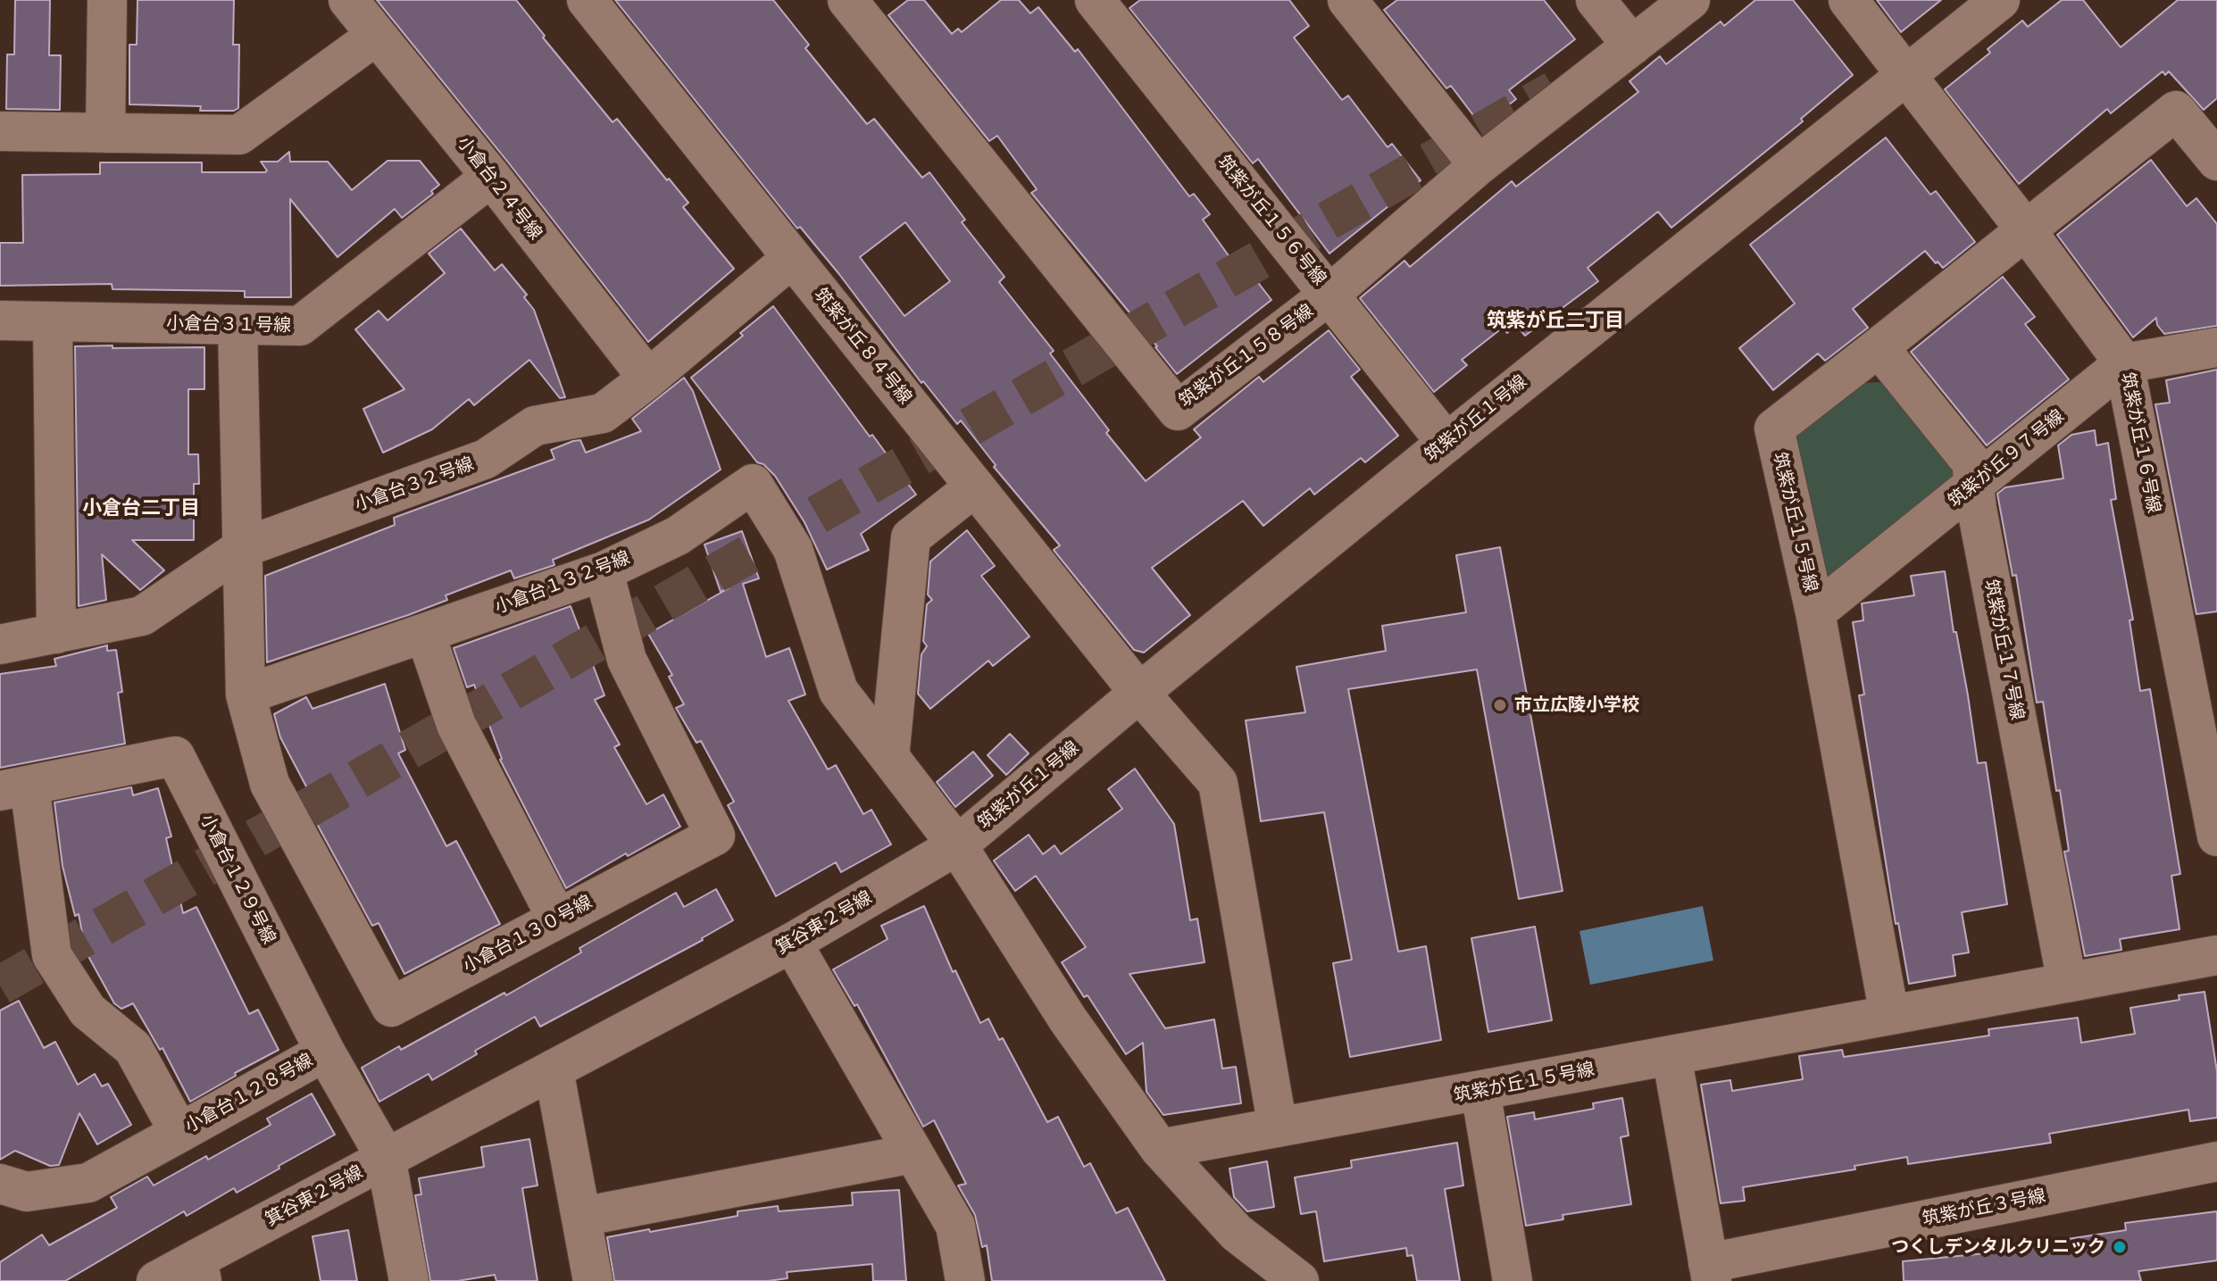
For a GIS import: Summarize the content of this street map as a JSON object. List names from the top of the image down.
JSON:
{
  "streets": {
    "street": [
      "小倉台２４号線",
      "筑紫が丘１５６号線",
      "小倉台３１号線",
      "筑紫が丘８４号線",
      "筑紫が丘１５８号線",
      "筑紫が丘１号線",
      "筑紫が丘１６号線",
      "筑紫が丘９７号線",
      "小倉台３２号線",
      "筑紫が丘１５号線",
      "小倉台１３２号線",
      "筑紫が丘１７号線",
      "小倉台１２９号線",
      "箕谷東２号線",
      "小倉台１３０号線",
      "小倉台１２８号線",
      "筑紫が丘３号線"
    ]
  },
  "crossings": [
    ["小倉台２４号線", "小倉台３１号線"],
    ["小倉台２４号線", "小倉台３２号線"],
    ["筑紫が丘１５６号線", "筑紫が丘１５８号線"],
    ["筑紫が丘１５６号線", "筑紫が丘１号線"],
    ["筑紫が丘８４号線", "筑紫が丘１号線"],
    ["筑紫が丘８４号線", "小倉台３２号線"],
    ["筑紫が丘８４号線", "筑紫が丘１５号線"],
    ["筑紫が丘１号線", "筑紫が丘１６号線"],
    ["筑紫が丘１号線", "箕谷東２号線"],
    ["筑紫が丘１６号線", "筑紫が丘９７号線"],
    ["筑紫が丘１６号線", "筑紫が丘１５号線"],
    ["筑紫が丘９７号線", "筑紫が丘１５号線"],
    ["筑紫が丘９７号線", "筑紫が丘１７号線"],
    ["筑紫が丘１５号線", "筑紫が丘１７号線"],
    ["小倉台１３２号線", "小倉台１３０号線"],
    ["小倉台１２９号線", "箕谷東２号線"],
    ["小倉台１２９号線", "小倉台１２８号線"]
  ],
  "districts": ["筑紫が丘二丁目", "小倉台二丁目"],
  "places": ["市立広陵小学校", "つくしデンタルクリニック"]
}
